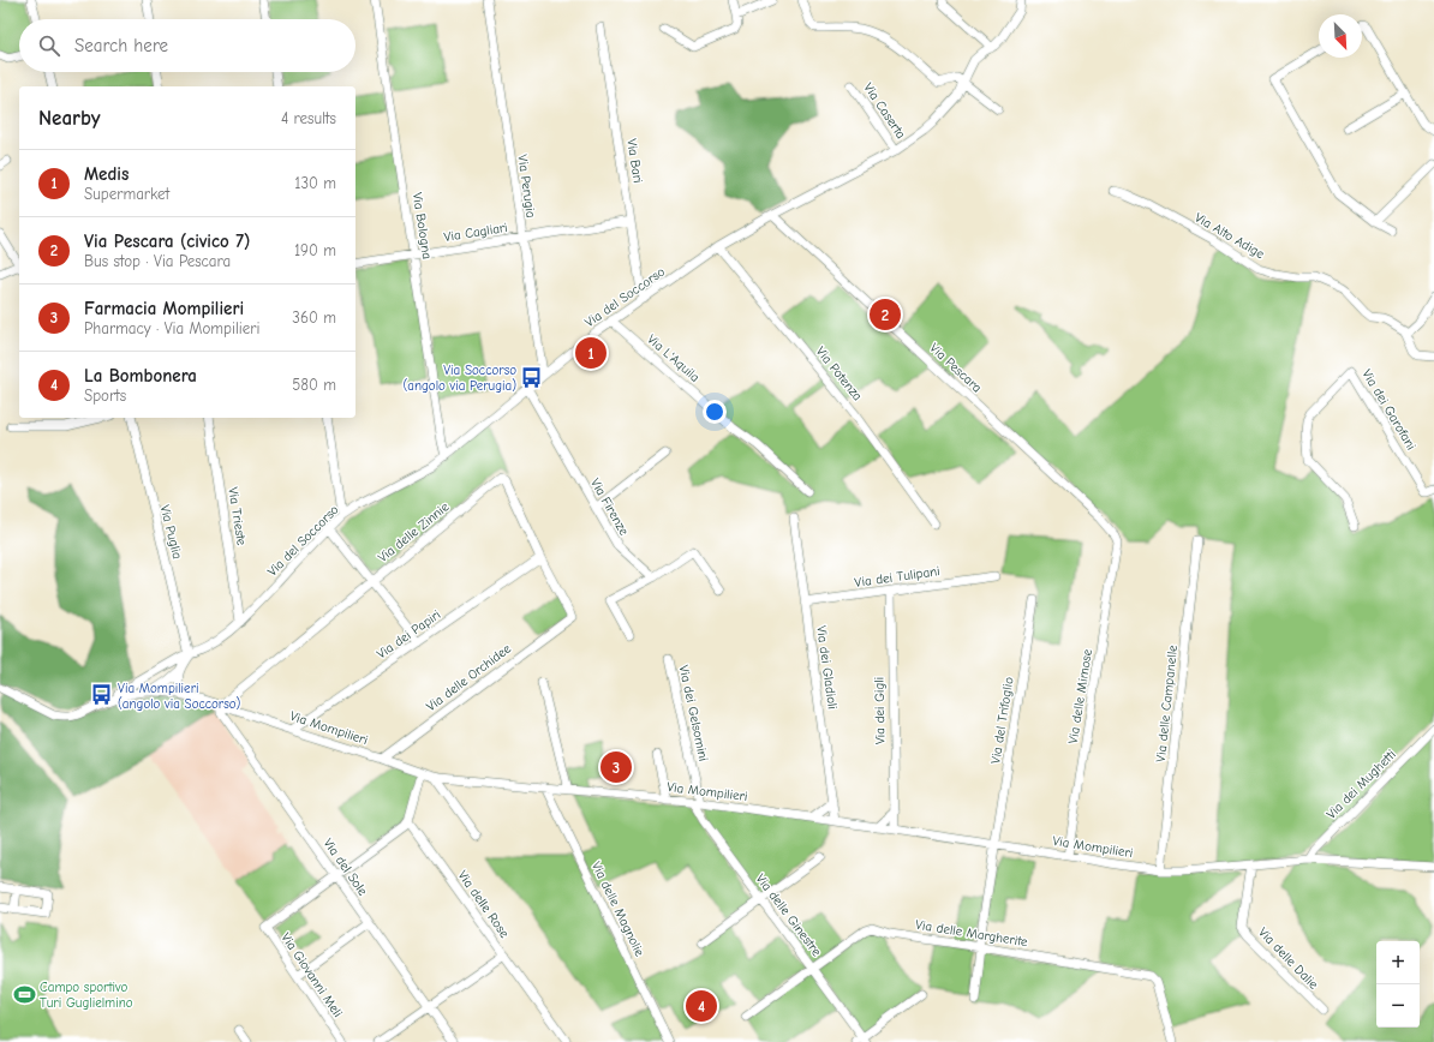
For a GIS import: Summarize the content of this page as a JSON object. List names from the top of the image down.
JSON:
{
  "streets": {
    "street": [
      "Via Caserta",
      "Via Bari",
      "Via Perugia",
      "Via Bologna",
      "Via Cagliari",
      "Via Alto Adige",
      "Via del Soccorso",
      "Via L'Aquila",
      "Via Pescara",
      "Via Potenza",
      "Via dei Garofani",
      "Via Firenze",
      "Via Trieste",
      "Via Puglia",
      "Via delle Zinnie",
      "Via dei Tulipani",
      "Via dei Papiri",
      "Via dei Gladioli",
      "Via delle Orchidee",
      "Via delle Mimose",
      "Via delle Campanelle",
      "Via dei Gigli",
      "Via dei Gelsomini",
      "Via del Trifoglio",
      "Via Mompilieri",
      "Via dei Mughetti",
      "Via del Sole",
      "Via delle Rose",
      "Via delle Magnolie",
      "Via delle Ginestre",
      "Via delle Margherite",
      "Via delle Dalie",
      "Via Giovanni Meli"
    ]
  },
  "crossings": [
    ["Via Caserta", "Via del Soccorso"],
    ["Via Bari", "Via Cagliari"],
    ["Via Bari", "Via del Soccorso"],
    ["Via Perugia", "Via Cagliari"],
    ["Via Perugia", "Via del Soccorso"],
    ["Via Bologna", "Via Cagliari"],
    ["Via Bologna", "Via del Soccorso"],
    ["Via del Soccorso", "Via L'Aquila"],
    ["Via del Soccorso", "Via Pescara"],
    ["Via del Soccorso", "Via Potenza"],
    ["Via del Soccorso", "Via Firenze"],
    ["Via del Soccorso", "Via Trieste"],
    ["Via del Soccorso", "Via Puglia"],
    ["Via del Soccorso", "Via Mompilieri"],
    ["Via Pescara", "Via delle Mimose"],
    ["Via delle Zinnie", "Via dei Papiri"],
    ["Via delle Zinnie", "Via delle Orchidee"],
    ["Via delle Zinnie", "Via Mompilieri"],
    ["Via delle Zinnie", "Via del Sole"],
    ["Via dei Tulipani", "Via dei Gladioli"],
    ["Via dei Tulipani", "Via dei Gigli"],
    ["Via dei Papiri", "Via Mompilieri"],
    ["Via dei Gladioli", "Via Mompilieri"],
    ["Via delle Orchidee", "Via Mompilieri"],
    ["Via delle Mimose", "Via Mompilieri"],
    ["Via delle Campanelle", "Via Mompilieri"],
    ["Via dei Gigli", "Via Mompilieri"],
    ["Via dei Gelsomini", "Via Mompilieri"],
    ["Via dei Gelsomini", "Via delle Ginestre"],
    ["Via del Trifoglio", "Via Mompilieri"],
    ["Via del Trifoglio", "Via delle Margherite"],
    ["Via Mompilieri", "Via dei Mughetti"],
    ["Via Mompilieri", "Via del Sole"],
    ["Via Mompilieri", "Via delle Magnolie"],
    ["Via Mompilieri", "Via delle Ginestre"],
    ["Via Mompilieri", "Via delle Dalie"],
    ["Via del Sole", "Via Giovanni Meli"],
    ["Via delle Rose", "Via Giovanni Meli"],
    ["Via delle Ginestre", "Via delle Margherite"]
  ],
  "places": {
    "bus stop": ["Via Soccorso (angolo via Perugia)", "Via Mompilieri (angolo via Soccorso)"],
    "sports": ["Campo sportivo Turi Guglielmino"]
  },
  "north": "bottom right",
  "page": {
    "search": "Search here",
    "heading": ["Nearby", "4 results"],
    "list": [
      {
        "mark": "1",
        "name": "Medis",
        "note": "Supermarket",
        "value": "130 m"
      },
      {
        "mark": "2",
        "name": "Via Pescara (civico 7)",
        "note": "Bus stop · Via Pescara",
        "value": "190 m"
      },
      {
        "mark": "3",
        "name": "Farmacia Mompilieri",
        "note": "Pharmacy · Via Mompilieri",
        "value": "360 m"
      },
      {
        "mark": "4",
        "name": "La Bombonera",
        "note": "Sports",
        "value": "580 m"
      }
    ],
    "pins": [
      "2",
      "1",
      "3",
      "4"
    ],
    "map_buttons": ["+", "−"]
  }
}
